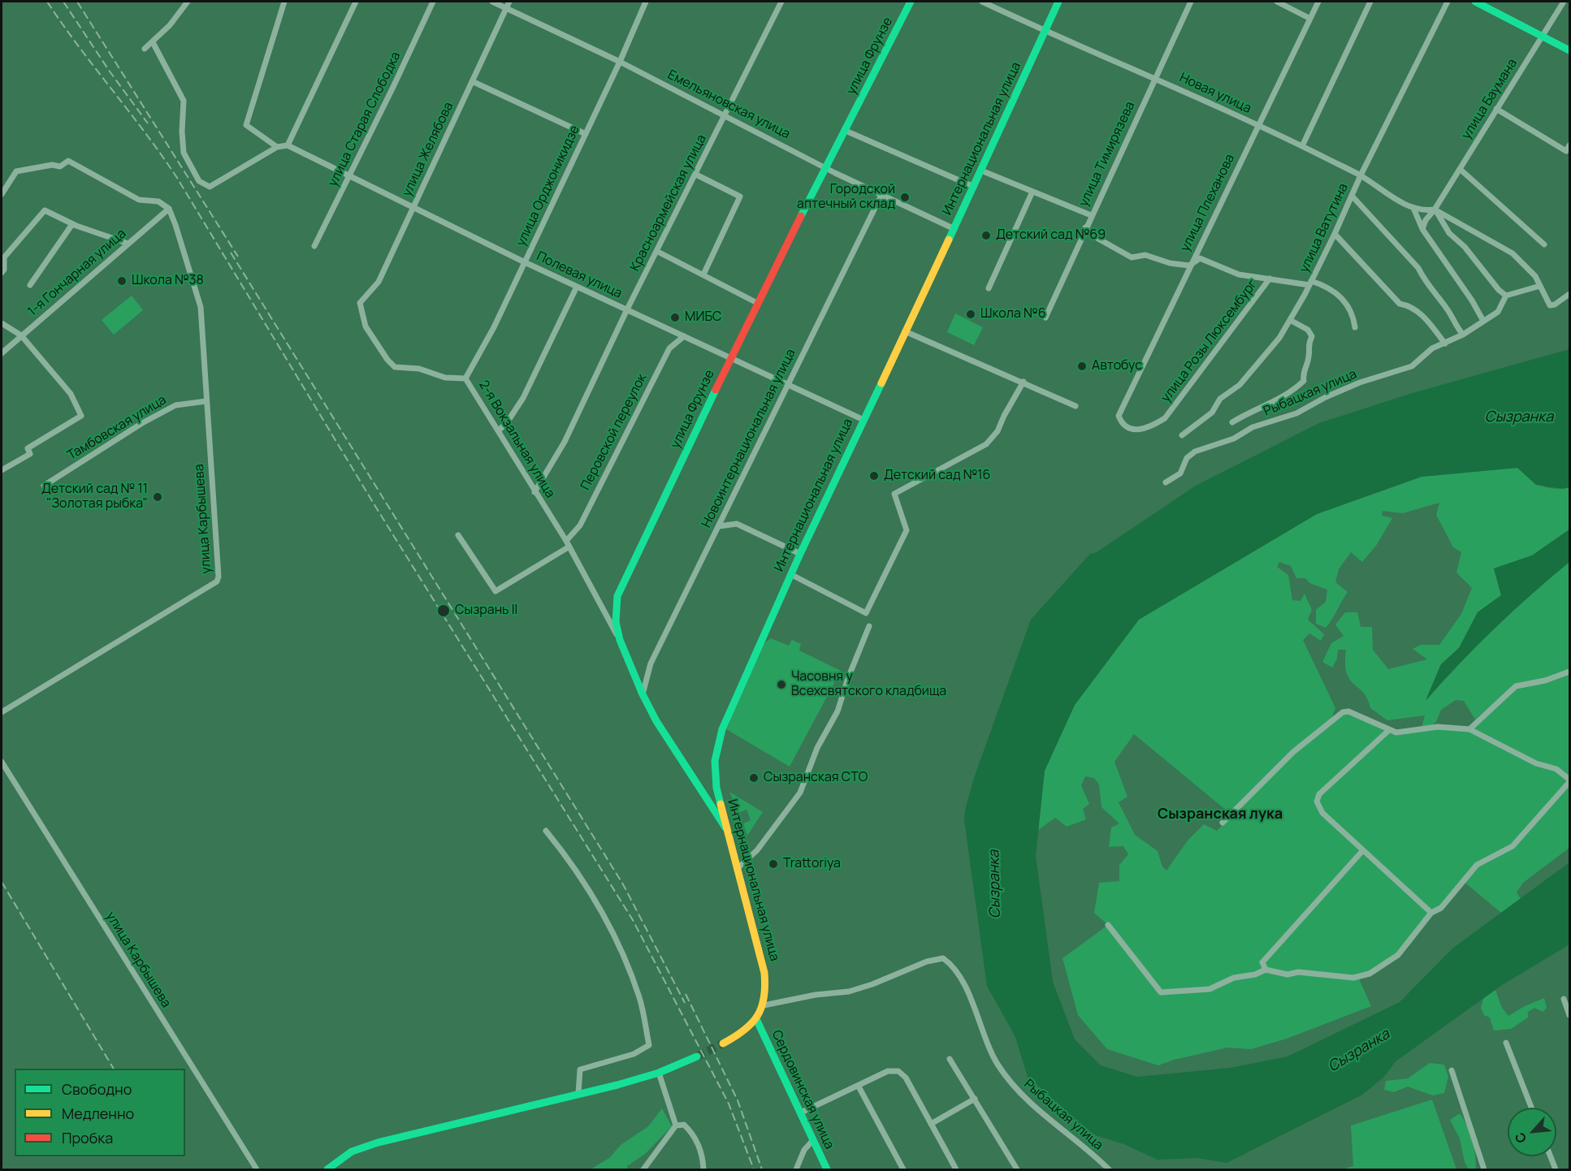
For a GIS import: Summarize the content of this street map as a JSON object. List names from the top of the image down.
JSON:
{
  "streets": {
    "main road": ["улица Фрунзе", "Интернациональная улица", "Сердовинская улица"],
    "street": [
      "Новая улица",
      "улица Баумана",
      "Емельяновская улица",
      "улица Старая Слободка",
      "улица Желябова",
      "улица Тимирязева",
      "улица Орджоникидзе",
      "Красноармейская улица",
      "улица Плеханова",
      "улица Ватутина",
      "1-я Гончарная улица",
      "Полевая улица",
      "улица Розы Люксембург",
      "Рыбацкая улица",
      "Тамбовская улица",
      "Перовской переулок",
      "Новоинтернациональная улица",
      "2-я Вокзальная улица",
      "улица Карбышева"
    ]
  },
  "crossings": [
    ["улица Фрунзе", "Емельяновская улица"],
    ["улица Фрунзе", "Интернациональная улица"],
    ["улица Фрунзе", "Полевая улица"],
    ["улица Фрунзе", "Новоинтернациональная улица"],
    ["улица Фрунзе", "2-я Вокзальная улица"],
    ["Новая улица", "улица Баумана"],
    ["Новая улица", "Интернациональная улица"],
    ["Новая улица", "улица Тимирязева"],
    ["Новая улица", "улица Плеханова"],
    ["Новая улица", "улица Ватутина"],
    ["Емельяновская улица", "Интернациональная улица"],
    ["Емельяновская улица", "улица Желябова"],
    ["Емельяновская улица", "улица Орджоникидзе"],
    ["Емельяновская улица", "Красноармейская улица"],
    ["Емельяновская улица", "Новоинтернациональная улица"],
    ["улица Старая Слободка", "Полевая улица"],
    ["Интернациональная улица", "Полевая улица"],
    ["Интернациональная улица", "Рыбацкая улица"],
    ["Интернациональная улица", "Сердовинская улица"],
    ["улица Желябова", "Полевая улица"],
    ["улица Желябова", "2-я Вокзальная улица"],
    ["улица Орджоникидзе", "Полевая улица"],
    ["улица Орджоникидзе", "2-я Вокзальная улица"],
    ["Красноармейская улица", "Полевая улица"],
    ["Красноармейская улица", "2-я Вокзальная улица"],
    ["улица Плеханова", "улица Розы Люксембург"],
    ["1-я Гончарная улица", "улица Карбышева"],
    ["Полевая улица", "Перовской переулок"],
    ["Полевая улица", "Новоинтернациональная улица"],
    ["Тамбовская улица", "улица Карбышева"],
    ["Перовской переулок", "2-я Вокзальная улица"]
  ],
  "districts": ["Сызранская лука"],
  "water": ["Сызранка"],
  "places": [
    "Городской аптечный склад",
    "Детский сад №69",
    "Школа №38",
    "Школа №6",
    "МИБС",
    "Автобус",
    "Детский сад №16",
    "Детский сад № 11 \"Золотая рыбка\"",
    "Сызрань II",
    "Часовня у Всехсвятского кладбища",
    "Сызранская СТО",
    "Trattoriya"
  ],
  "legend": ["Свободно", "Медленно", "Пробка"],
  "north": "bottom left"
}
